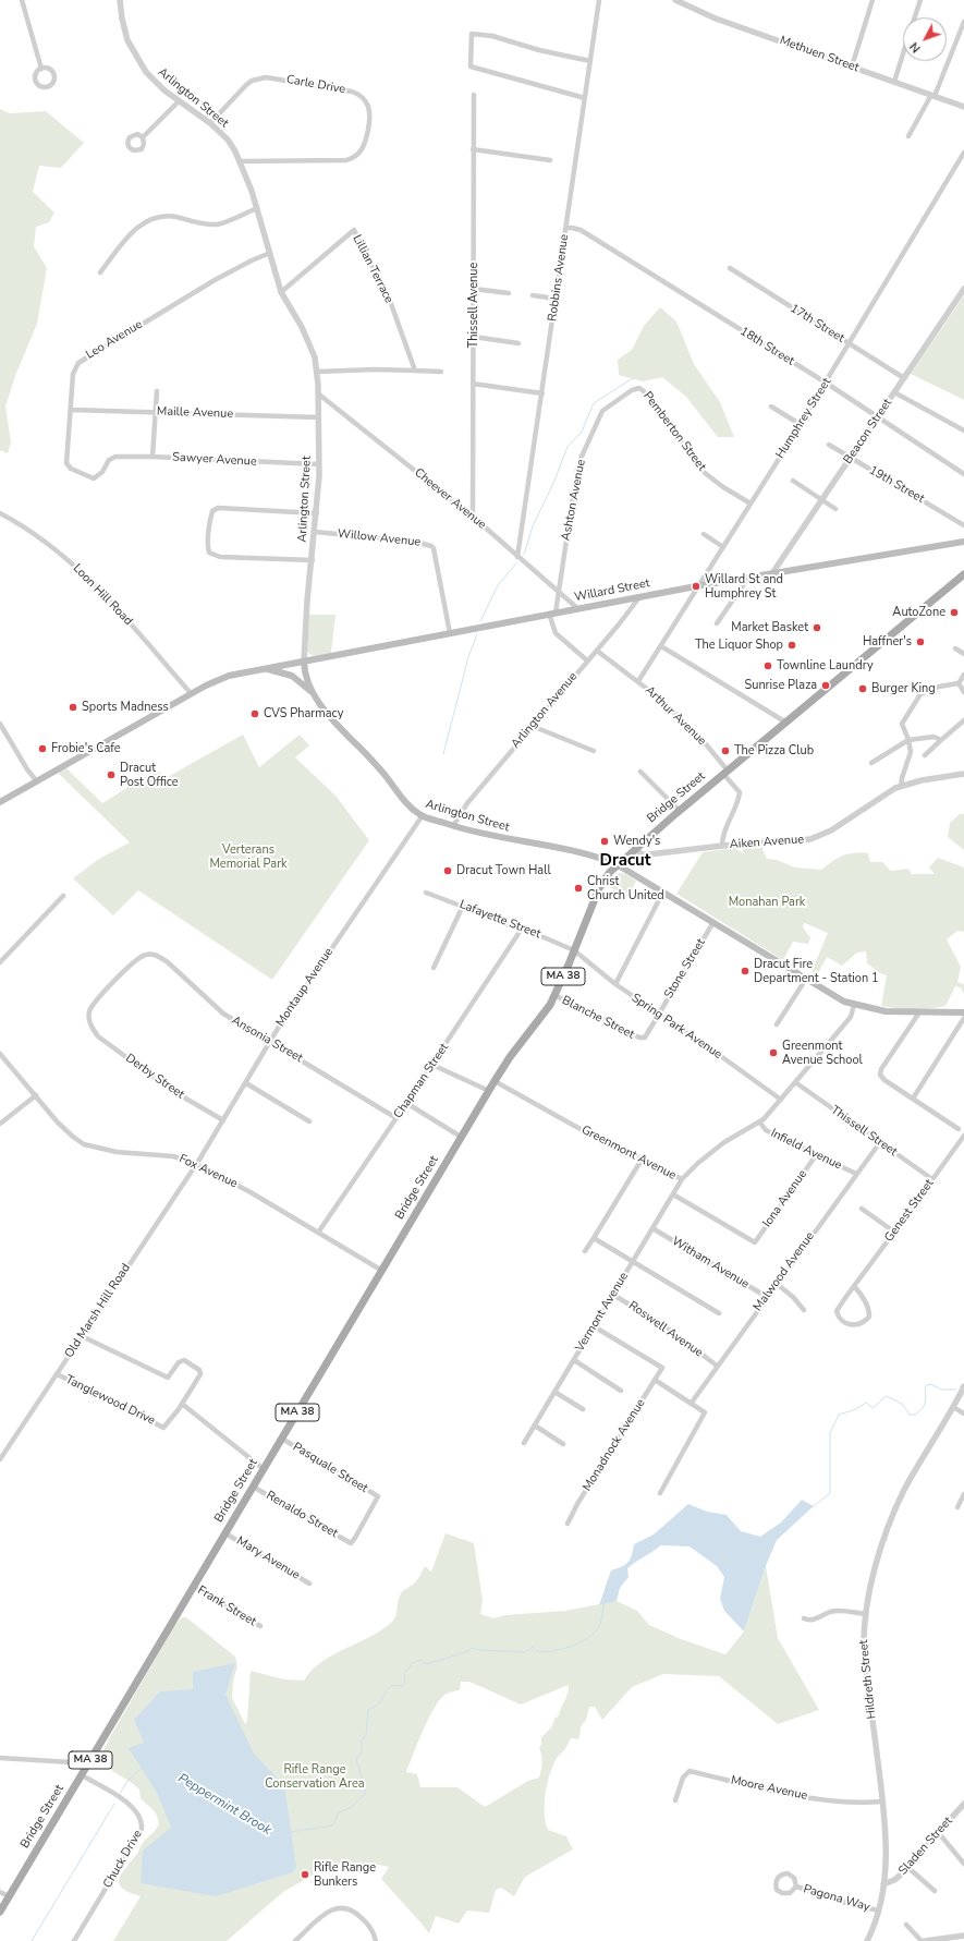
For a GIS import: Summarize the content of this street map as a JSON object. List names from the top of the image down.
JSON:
{
  "streets": {
    "main road": [
      "Arlington Street",
      "Willard Street",
      "Bridge Street",
      "MA 38"
    ],
    "street": [
      "Methuen Street",
      "Carle Drive",
      "Lillian Terrace",
      "Robbins Avenue",
      "Thissell Avenue",
      "17th Street",
      "Leo Avenue",
      "18th Street",
      "Maille Avenue",
      "Humphrey Street",
      "Pemberton Street",
      "Beacon Street",
      "Sawyer Avenue",
      "19th Street",
      "Cheever Avenue",
      "Ashton Avenue",
      "Willow Avenue",
      "Loon Hill Road",
      "Arlington Avenue",
      "Arthur Avenue",
      "Aiken Avenue",
      "Lafayette Street",
      "Stone Street",
      "Montaup Avenue",
      "Blanche Street",
      "Spring Park Avenue",
      "Ansonia Street",
      "Derby Street",
      "Chapman Street",
      "Thissell Street",
      "Infield Avenue",
      "Greenmont Avenue",
      "Fox Avenue",
      "Iona Avenue",
      "Genest Street",
      "Witham Avenue",
      "Malwood Avenue",
      "Old Marsh Hill Road",
      "Vermont Avenue",
      "Roswell Avenue",
      "Tanglewood Drive",
      "Monadnock Avenue",
      "Pasquale Street",
      "Renaldo Street",
      "Mary Avenue",
      "Frank Street",
      "Hildreth Street",
      "Moore Avenue",
      "Sladen Street",
      "Chuck Drive",
      "Pagona Way"
    ]
  },
  "crossings": [
    ["Carle Drive", "Arlington Street"],
    ["Arlington Street", "Lillian Terrace"],
    ["Arlington Street", "Leo Avenue"],
    ["Arlington Street", "Maille Avenue"],
    ["Arlington Street", "Sawyer Avenue"],
    ["Arlington Street", "Cheever Avenue"],
    ["Arlington Street", "Willow Avenue"],
    ["Arlington Street", "Willard Street"],
    ["Arlington Street", "Arlington Avenue"],
    ["Arlington Street", "Bridge Street"],
    ["Arlington Street", "Stone Street"],
    ["Arlington Street", "Montaup Avenue"],
    ["Arlington Street", "Greenmont Avenue"],
    ["Robbins Avenue", "18th Street"],
    ["Robbins Avenue", "Cheever Avenue"],
    ["Thissell Avenue", "Cheever Avenue"],
    ["17th Street", "Humphrey Street"],
    ["17th Street", "Beacon Street"],
    ["Leo Avenue", "Maille Avenue"],
    ["Leo Avenue", "Sawyer Avenue"],
    ["18th Street", "Humphrey Street"],
    ["18th Street", "Beacon Street"],
    ["Humphrey Street", "Pemberton Street"],
    ["Humphrey Street", "Willard Street"],
    ["Humphrey Street", "Arthur Avenue"],
    ["Pemberton Street", "Ashton Avenue"],
    ["Beacon Street", "19th Street"],
    ["Beacon Street", "Willard Street"],
    ["Cheever Avenue", "Ashton Avenue"],
    ["Cheever Avenue", "Willard Street"],
    ["Ashton Avenue", "Willard Street"],
    ["Willow Avenue", "Willard Street"],
    ["Willard Street", "Loon Hill Road"],
    ["Willard Street", "Arlington Avenue"],
    ["Arlington Avenue", "Arthur Avenue"],
    ["Arthur Avenue", "Bridge Street"],
    ["Arthur Avenue", "Aiken Avenue"],
    ["Bridge Street", "Aiken Avenue"],
    ["Bridge Street", "Lafayette Street"],
    ["Bridge Street", "Blanche Street"],
    ["Bridge Street", "Spring Park Avenue"],
    ["Bridge Street", "Greenmont Avenue"],
    ["Bridge Street", "Fox Avenue"],
    ["Bridge Street", "Pasquale Street"],
    ["Bridge Street", "Renaldo Street"],
    ["Bridge Street", "Mary Avenue"],
    ["Bridge Street", "Frank Street"],
    ["Bridge Street", "Chuck Drive"],
    ["Lafayette Street", "Spring Park Avenue"],
    ["Lafayette Street", "Chapman Street"],
    ["Stone Street", "Blanche Street"],
    ["Stone Street", "Spring Park Avenue"],
    ["Montaup Avenue", "Ansonia Street"],
    ["Montaup Avenue", "Derby Street"],
    ["Montaup Avenue", "Fox Avenue"],
    ["Montaup Avenue", "Old Marsh Hill Road"],
    ["Spring Park Avenue", "Greenmont Avenue"],
    ["Ansonia Street", "Derby Street"],
    ["Ansonia Street", "Chapman Street"],
    ["Chapman Street", "Fox Avenue"],
    ["Thissell Street", "Greenmont Avenue"],
    ["Thissell Street", "Genest Street"],
    ["Thissell Street", "Malwood Avenue"],
    ["Infield Avenue", "Greenmont Avenue"],
    ["Infield Avenue", "Iona Avenue"],
    ["Infield Avenue", "Malwood Avenue"],
    ["Greenmont Avenue", "Vermont Avenue"],
    ["Fox Avenue", "Old Marsh Hill Road"],
    ["Iona Avenue", "Vermont Avenue"],
    ["Witham Avenue", "Malwood Avenue"],
    ["Witham Avenue", "Vermont Avenue"],
    ["Malwood Avenue", "Roswell Avenue"],
    ["Old Marsh Hill Road", "Tanglewood Drive"],
    ["Vermont Avenue", "Roswell Avenue"],
    ["Vermont Avenue", "Monadnock Avenue"],
    ["Pasquale Street", "Renaldo Street"],
    ["Hildreth Street", "Moore Avenue"],
    ["Hildreth Street", "Sladen Street"],
    ["Hildreth Street", "Pagona Way"]
  ],
  "districts": ["Dracut"],
  "water": ["Peppermint Brook"],
  "parks": ["Verterans Memorial Park", "Monahan Park", "Rifle Range Conservation Area"],
  "places": [
    "Willard St and Humphrey St",
    "AutoZone",
    "Market Basket",
    "Haffner's",
    "The Liquor Shop",
    "Townline Laundry",
    "Sunrise Plaza",
    "Burger King",
    "Sports Madness",
    "CVS Pharmacy",
    "Frobie's Cafe",
    "The Pizza Club",
    "Dracut Post Office",
    "Wendy's",
    "Dracut Town Hall",
    "Christ Church United",
    "Dracut Fire Department - Station 1",
    "Greenmont Avenue School",
    "Rifle Range Bunkers"
  ],
  "north": "bottom left"
}
